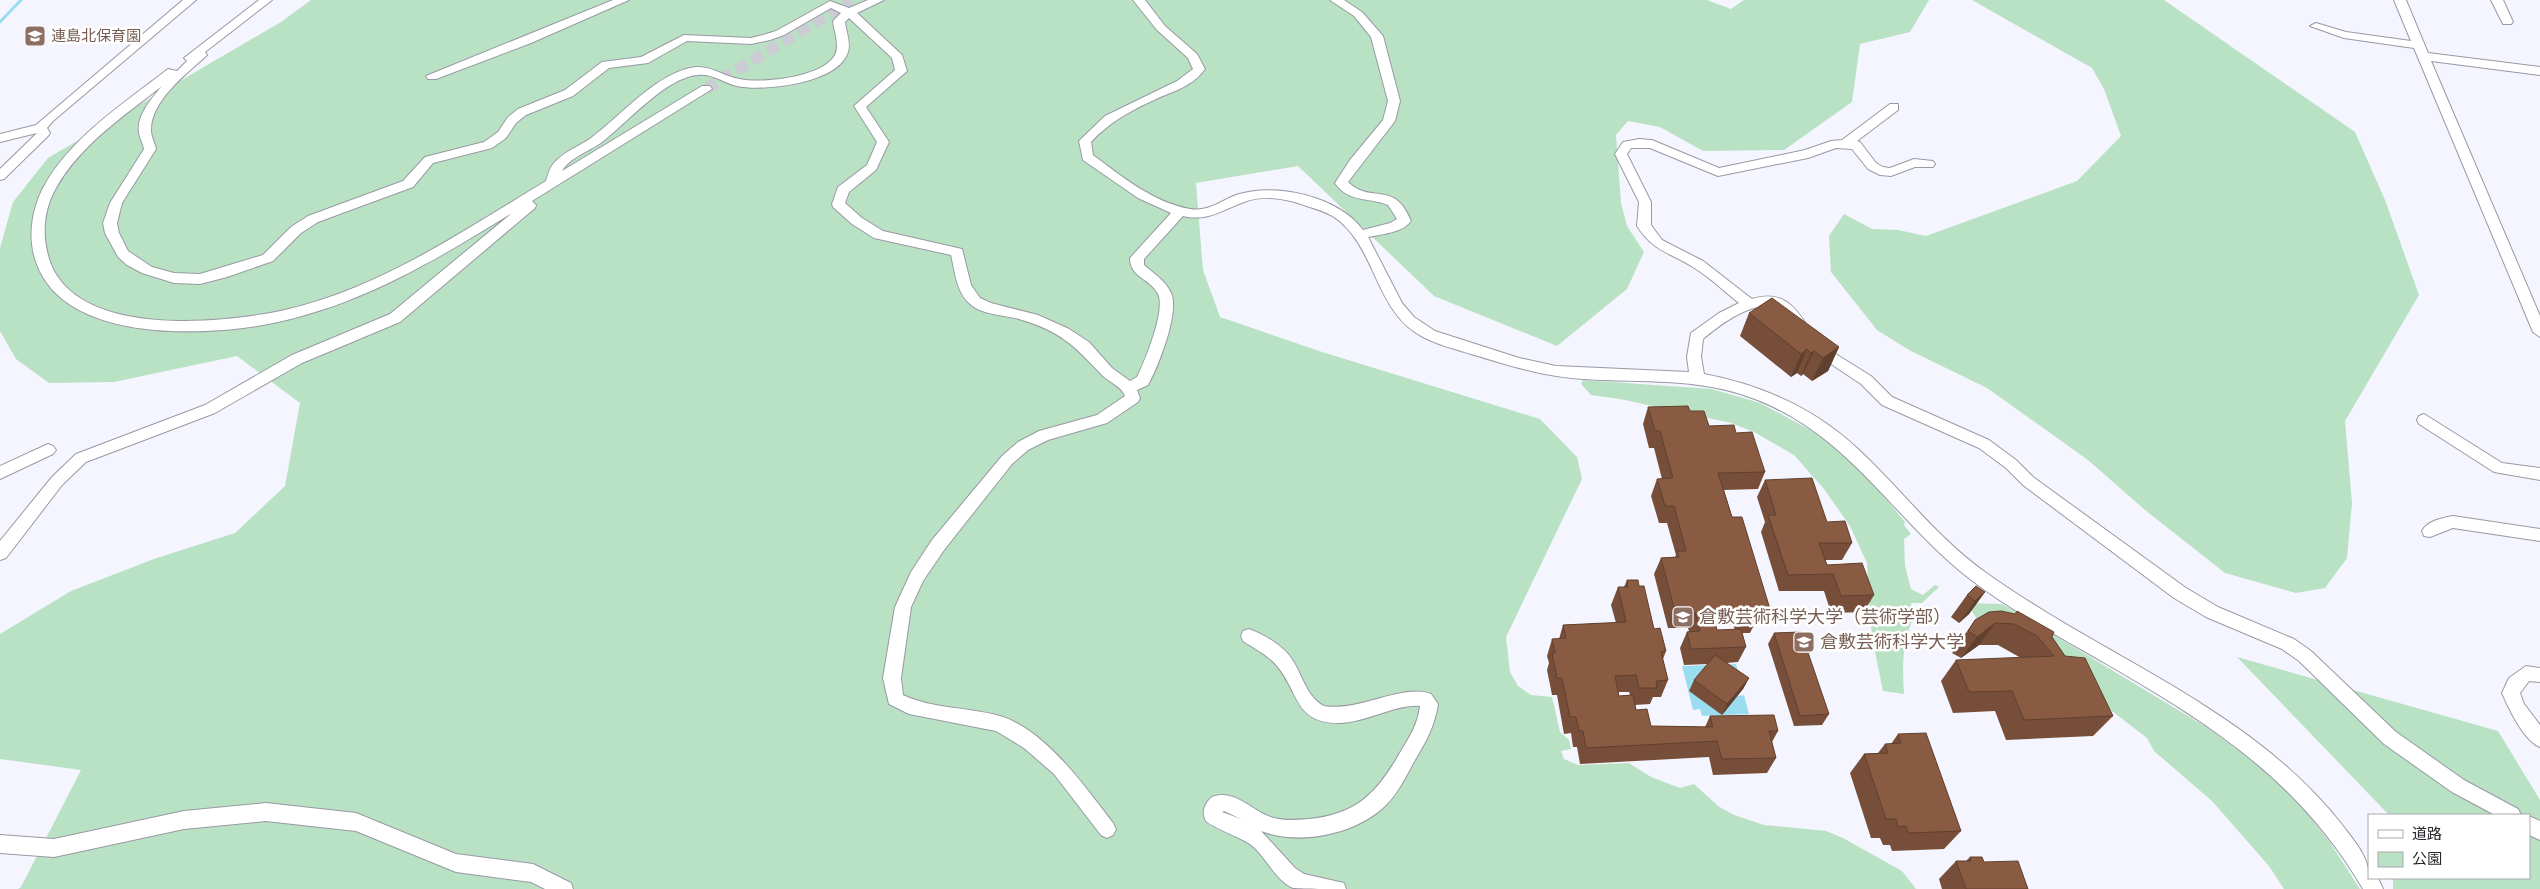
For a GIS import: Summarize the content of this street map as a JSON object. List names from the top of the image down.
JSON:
{
  "places": {
    "school or university": ["連島北保育園", "倉敷芸術科学大学（芸術学部）", "倉敷芸術科学大学"]
  },
  "legend": ["道路", "公園"]
}
